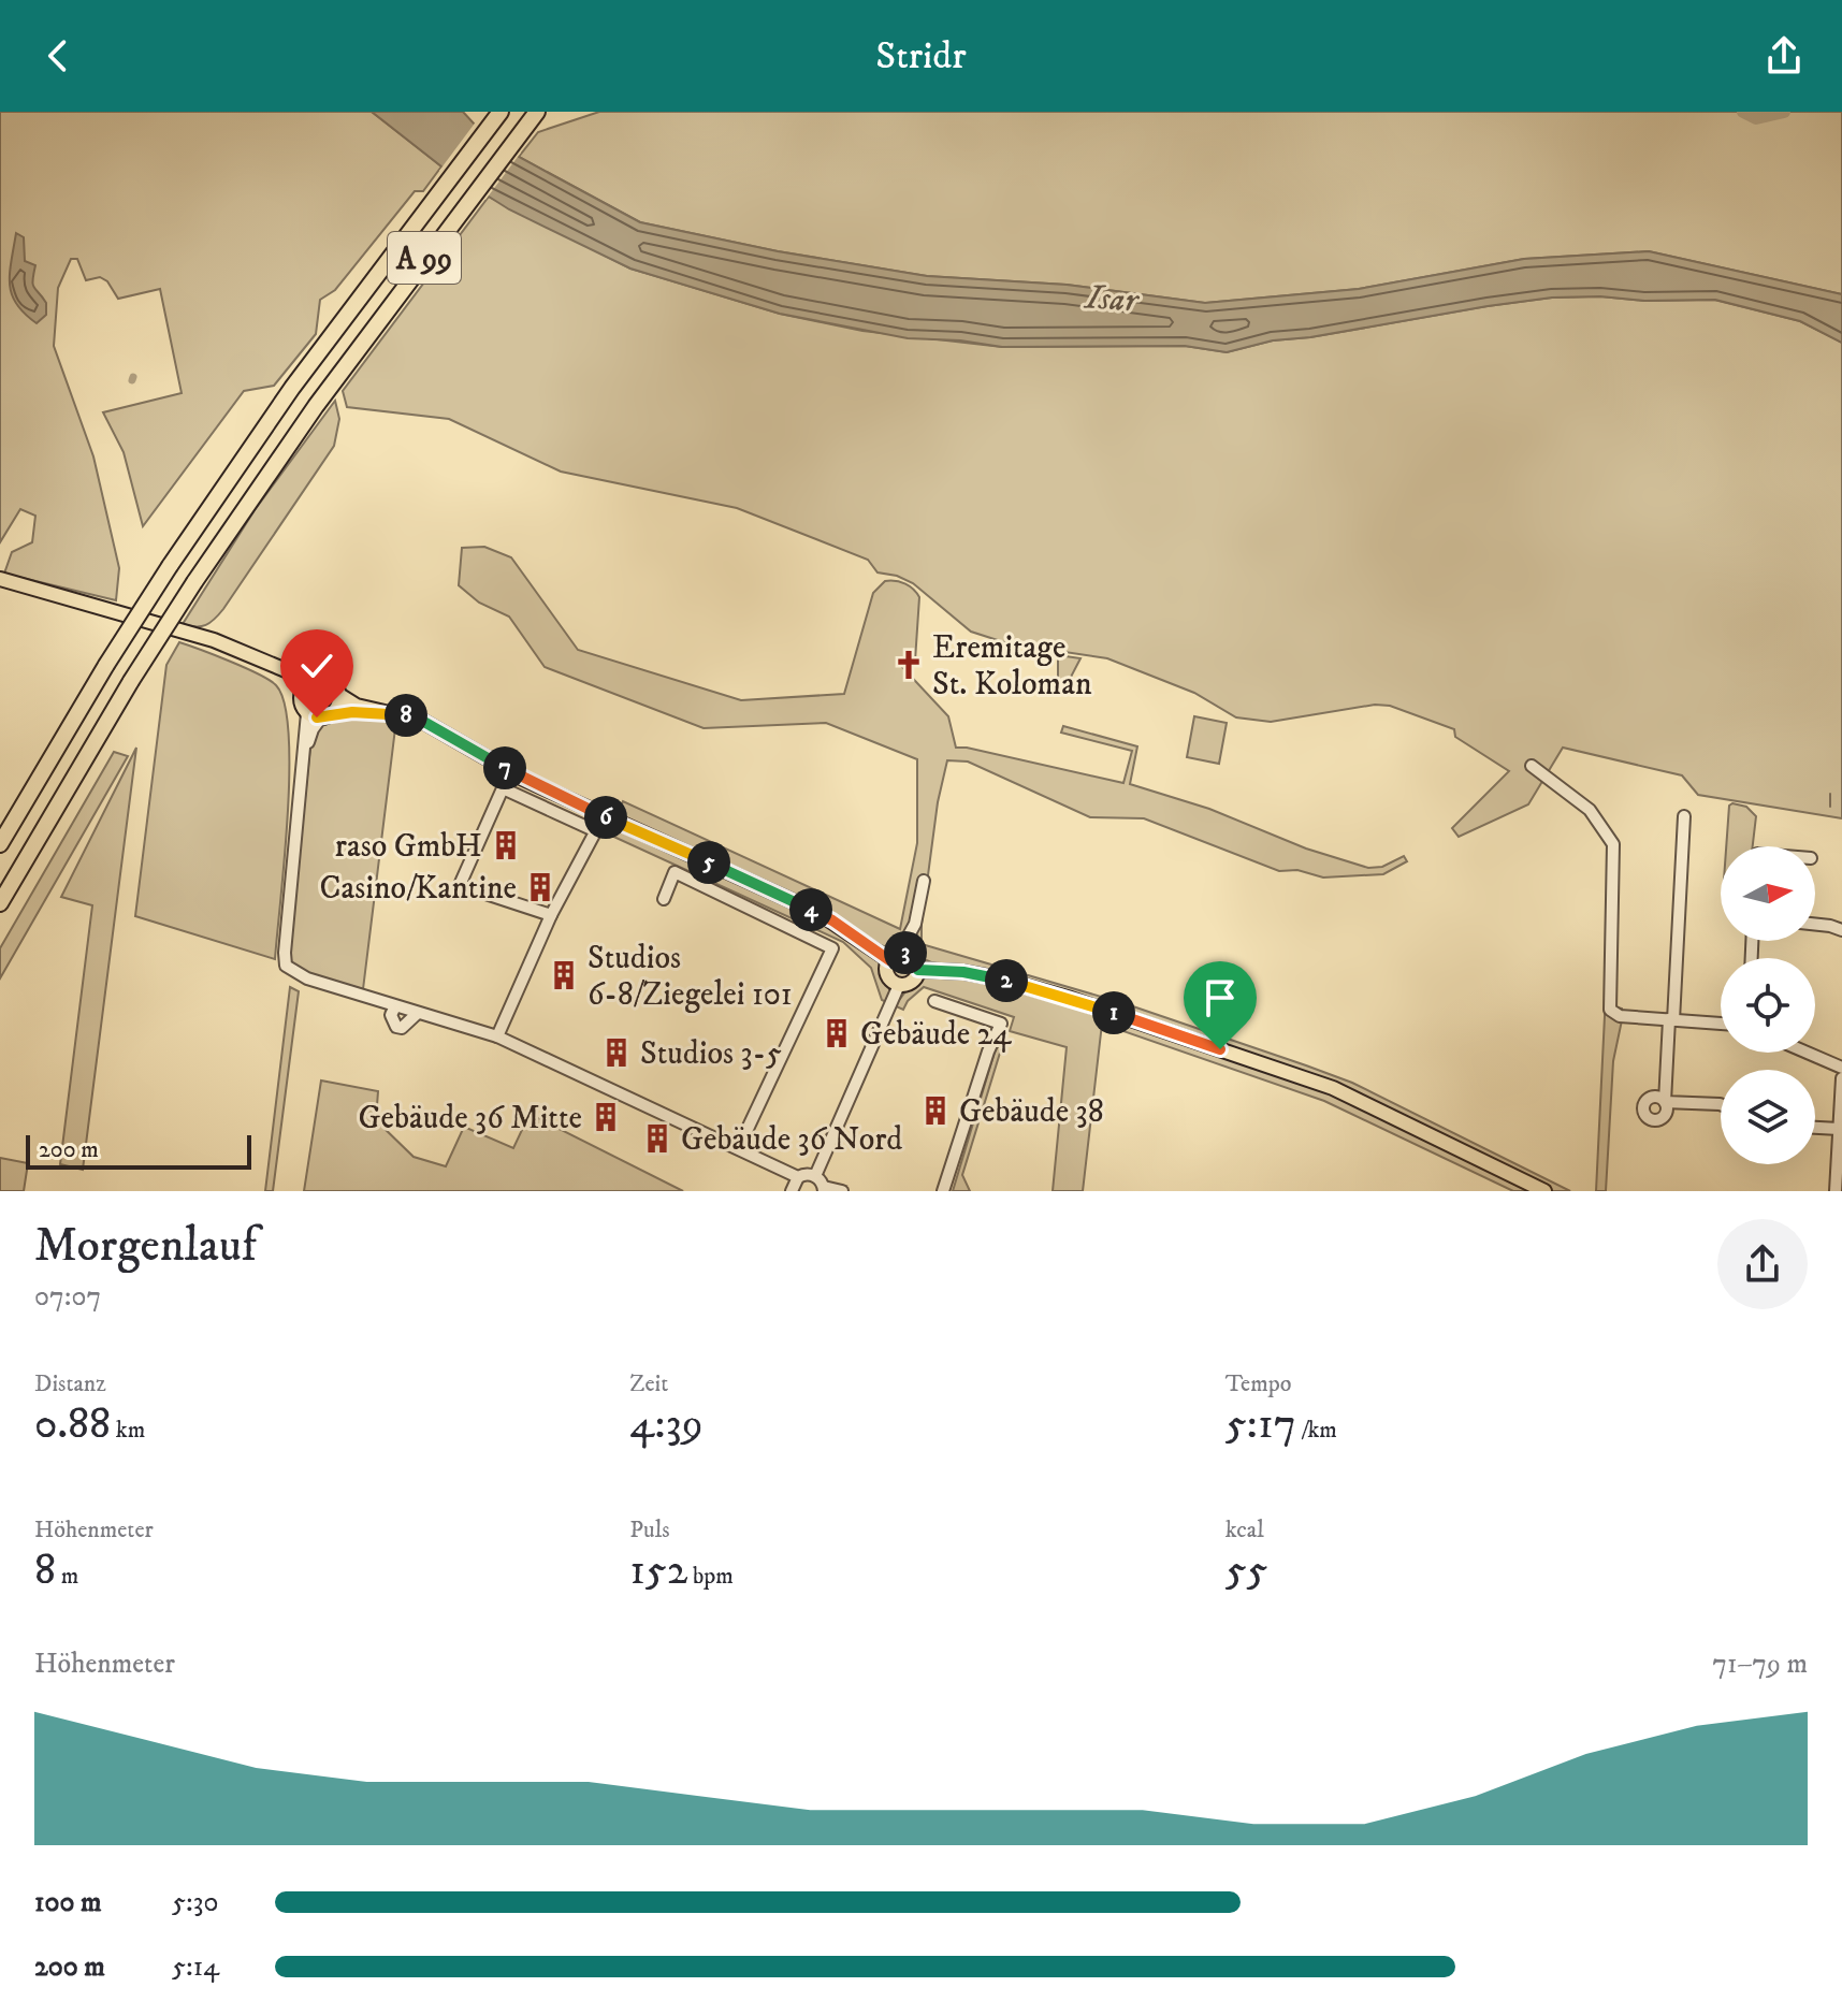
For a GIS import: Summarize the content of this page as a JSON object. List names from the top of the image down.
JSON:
{
  "streets": {
    "highway": ["A 99"]
  },
  "water": ["Isar"],
  "places": {
    "church": ["Eremitage St. Koloman"],
    "building": [
      "raso GmbH",
      "Casino/Kantine",
      "Studios 6-8/Ziegelei 101",
      "Gebäude 24",
      "Studios 3-5",
      "Gebäude 38",
      "Gebäude 36 Mitte",
      "Gebäude 36 Nord"
    ]
  },
  "scale_bar": "200 m",
  "north": "right",
  "page": {
    "header": "Stridr",
    "pins": [
      "8",
      "7",
      "6",
      "5",
      "4",
      "3",
      "2",
      "1"
    ],
    "scale": "200 m",
    "heading": ["Morgenlauf", "07:07"],
    "stats": [
      ["Distanz", "0.88 km"],
      ["Zeit", "4:39"],
      ["Tempo", "5:17 /km"],
      ["Höhenmeter", "8 m"],
      ["Puls", "152 bpm"],
      ["kcal", "55"]
    ],
    "chart": ["Höhenmeter", "71–79 m"],
    "list": [
      {
        "name": "100 m",
        "note": "5:30"
      },
      {
        "name": "200 m",
        "note": "5:14"
      }
    ]
  }
}
